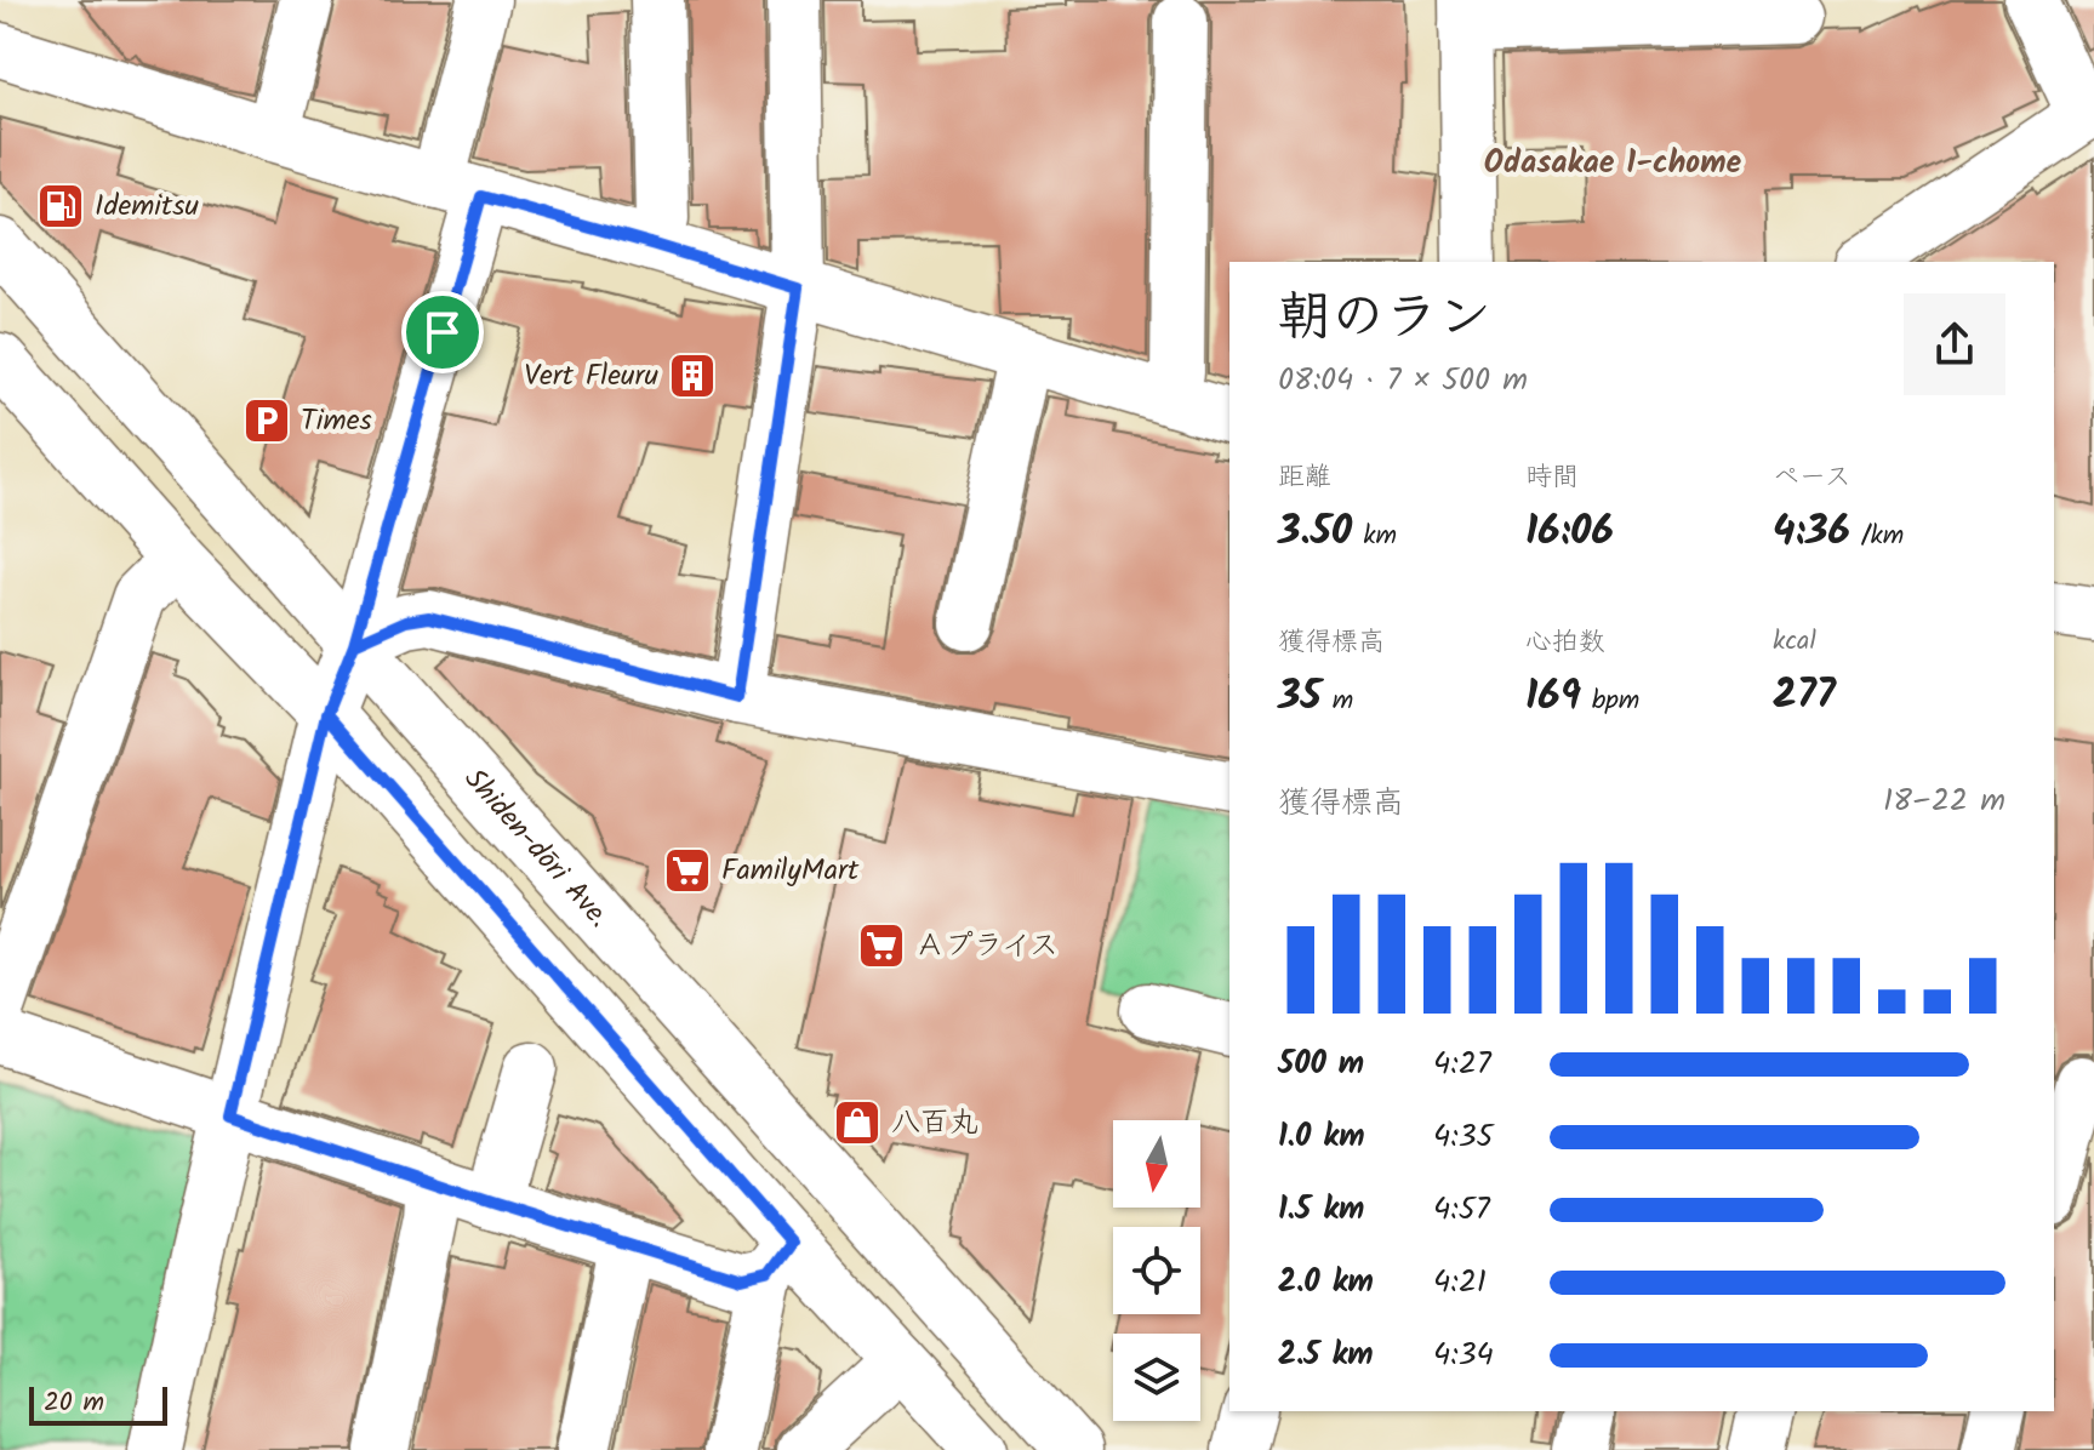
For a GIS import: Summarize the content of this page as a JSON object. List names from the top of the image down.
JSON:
{
  "streets": {
    "street": ["Shiden-dōri Ave."]
  },
  "districts": ["Odasakae 1-chome"],
  "places": {
    "fuel station": ["Idemitsu"],
    "building": ["Vert Fleuru"],
    "parking": ["Times"],
    "supermarket": ["FamilyMart", "Ａプライス"],
    "shop": ["八百丸"]
  },
  "scale_bar": "20 m",
  "north": "bottom",
  "page": {
    "heading": ["朝のラン", "08:04 · 7 × 500 m"],
    "stats": [
      ["距離", "3.50 km"],
      ["時間", "16:06"],
      ["ペース", "4:36 /km"],
      ["獲得標高", "35 m"],
      ["心拍数", "169 bpm"],
      ["kcal", "277"]
    ],
    "chart": ["獲得標高", "18–22 m"],
    "list": [
      {
        "name": "500 m",
        "note": "4:27"
      },
      {
        "name": "1.0 km",
        "note": "4:35"
      },
      {
        "name": "1.5 km",
        "note": "4:57"
      },
      {
        "name": "2.0 km",
        "note": "4:21"
      },
      {
        "name": "2.5 km",
        "note": "4:34"
      }
    ],
    "scale": "20 m"
  }
}
